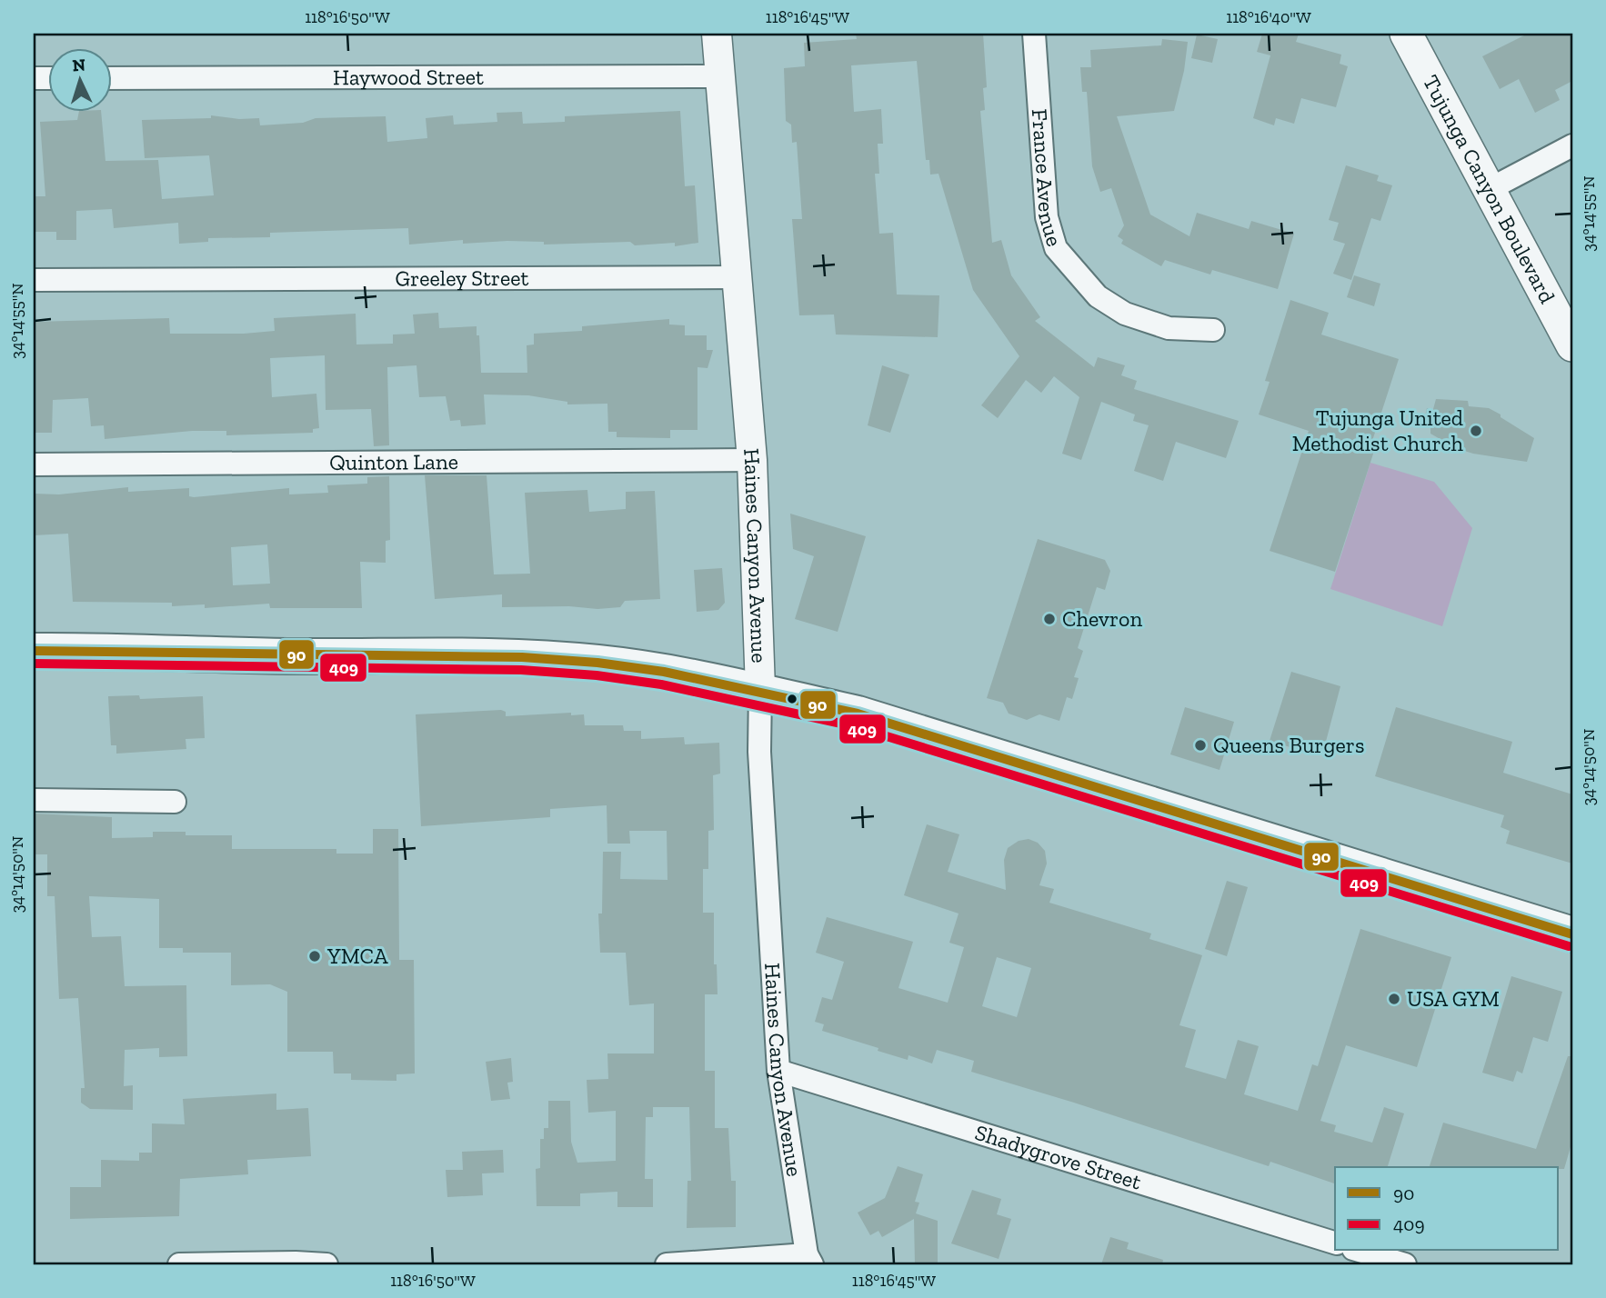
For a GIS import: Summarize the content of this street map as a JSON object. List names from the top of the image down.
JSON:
{
  "streets": {
    "main road": ["Tujunga Canyon Boulevard"],
    "street": [
      "Haywood Street",
      "France Avenue",
      "Greeley Street",
      "Quinton Lane",
      "Haines Canyon Avenue",
      "Shadygrove Street"
    ]
  },
  "crossings": [
    ["Haywood Street", "Haines Canyon Avenue"],
    ["Greeley Street", "Haines Canyon Avenue"],
    ["Quinton Lane", "Haines Canyon Avenue"],
    ["Haines Canyon Avenue", "Shadygrove Street"]
  ],
  "places": [
    "Tujunga United Methodist Church",
    "Chevron",
    "Queens Burgers",
    "YMCA",
    "USA GYM"
  ],
  "lines": ["transit line 90", "transit line 409"],
  "legend": ["90", "409"],
  "north": "top",
  "coordinates": [
    "118°16'50\"W",
    "118°16'45\"W",
    "118°16'40\"W",
    "34°14'55\"N",
    "34°14'50\"N"
  ]
}
